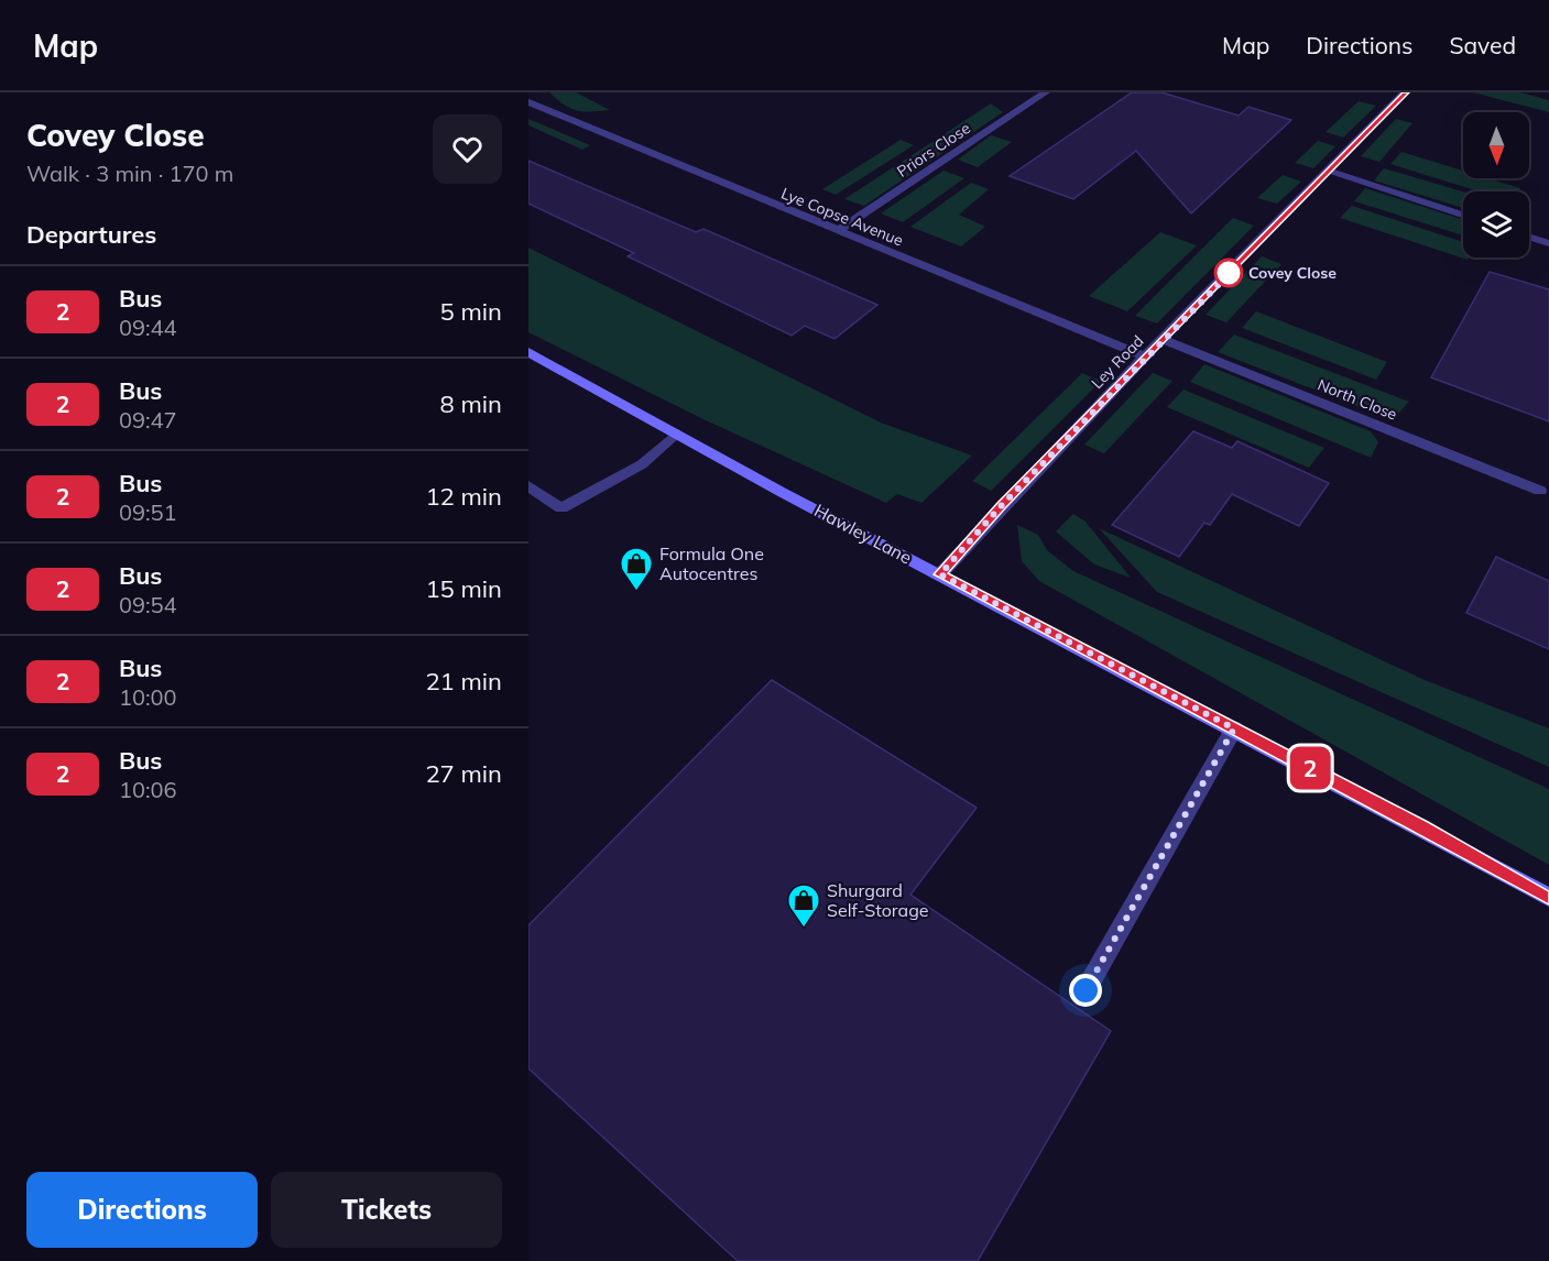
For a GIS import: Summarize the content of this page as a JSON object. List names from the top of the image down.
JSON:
{
  "streets": {
    "main road": ["Hawley Lane"],
    "street": [
      "Priors Close",
      "Lye Copse Avenue",
      "Ley Road",
      "North Close"
    ]
  },
  "crossings": [
    ["Priors Close", "Lye Copse Avenue"],
    ["Lye Copse Avenue", "Ley Road"],
    ["Ley Road", "North Close"],
    ["Ley Road", "Hawley Lane"]
  ],
  "places": {
    "other": ["Covey Close"],
    "shop": ["Formula One Autocentres", "Shurgard Self-Storage"]
  },
  "lines": ["bus line 2"],
  "north": "bottom",
  "page": {
    "header": "Map",
    "nav": ["Map", "Directions", "Saved"],
    "heading": [
      ["Covey Close", "Walk · 3 min · 170 m"],
      "Departures"
    ],
    "on_map": "2",
    "list": [
      {
        "mark": "2",
        "name": "Bus",
        "note": "09:44",
        "value": "5 min"
      },
      {
        "mark": "2",
        "name": "Bus",
        "note": "09:47",
        "value": "8 min"
      },
      {
        "mark": "2",
        "name": "Bus",
        "note": "09:51",
        "value": "12 min"
      },
      {
        "mark": "2",
        "name": "Bus",
        "note": "09:54",
        "value": "15 min"
      },
      {
        "mark": "2",
        "name": "Bus",
        "note": "10:00",
        "value": "21 min"
      },
      {
        "mark": "2",
        "name": "Bus",
        "note": "10:06",
        "value": "27 min"
      }
    ],
    "buttons": ["Directions", "Tickets"]
  }
}
